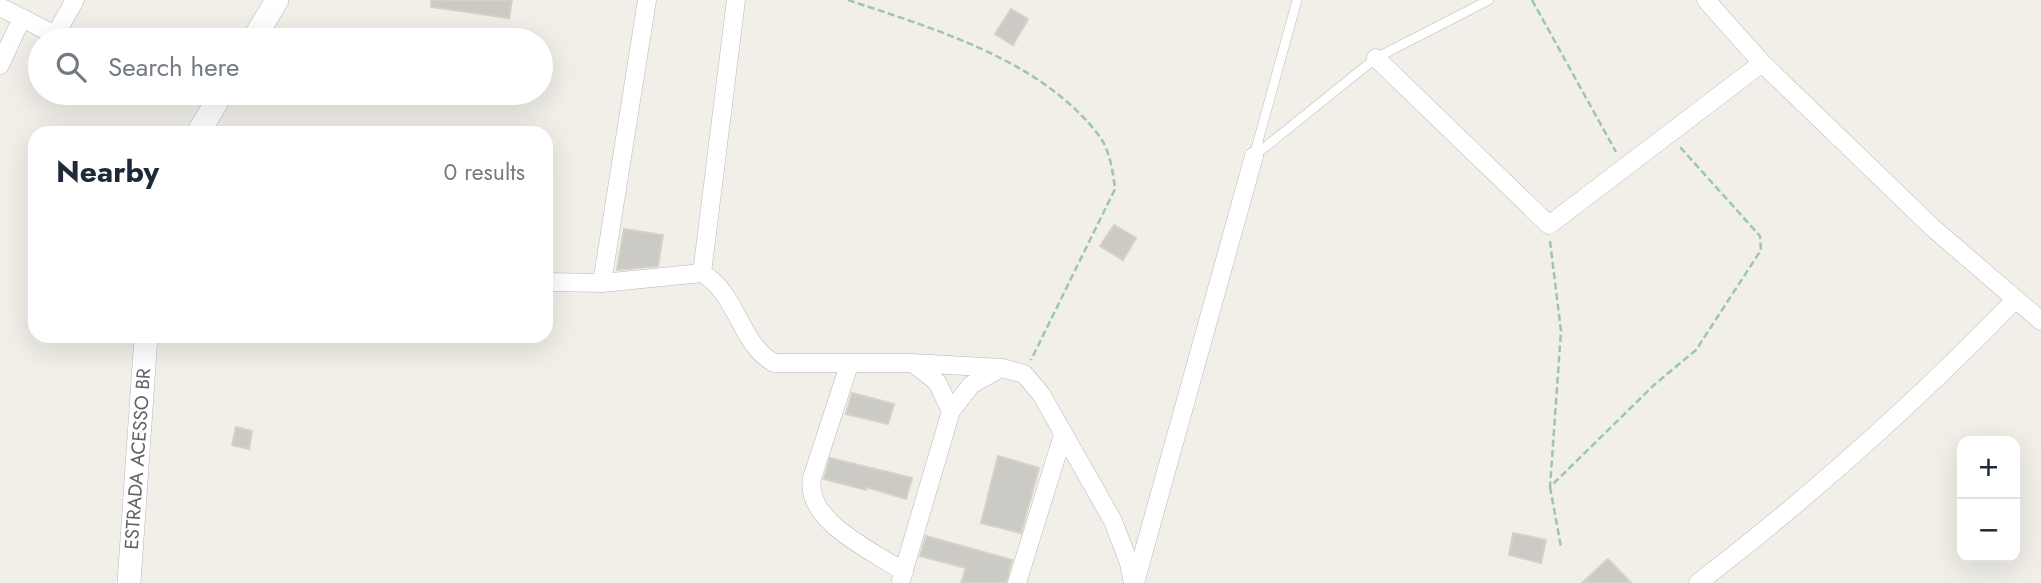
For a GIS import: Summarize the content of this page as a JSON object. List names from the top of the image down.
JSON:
{
  "streets": {
    "street": ["ESTRADA ACESSO BR"]
  },
  "page": {
    "search": "Search here",
    "heading": ["Nearby", "0 results"],
    "map_buttons": ["+", "−"]
  }
}
